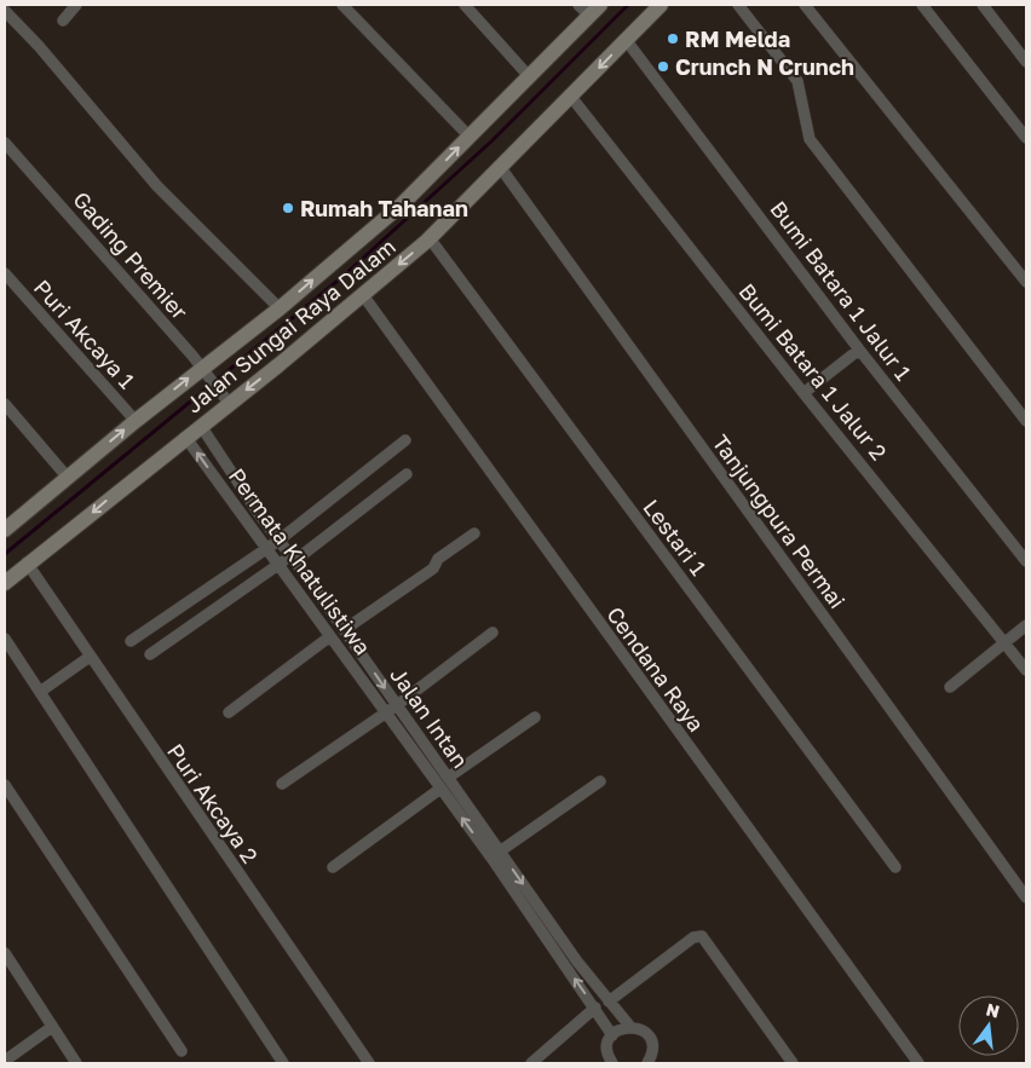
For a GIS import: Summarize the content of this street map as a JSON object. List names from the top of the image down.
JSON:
{
  "streets": {
    "street": [
      "Gading Premier",
      "Bumi Batara 1 Jalur 1",
      "Jalan Sungai Raya Dalam",
      "Puri Akcaya 1",
      "Bumi Batara 1 Jalur 2",
      "Tanjungpura Permai",
      "Lestari 1",
      "Permata Khatulistiwa",
      "Cendana Raya",
      "Jalan Intan",
      "Puri Akcaya 2"
    ]
  },
  "crossings": [
    ["Gading Premier", "Jalan Sungai Raya Dalam"],
    ["Bumi Batara 1 Jalur 1", "Jalan Sungai Raya Dalam"],
    ["Jalan Sungai Raya Dalam", "Bumi Batara 1 Jalur 2"],
    ["Jalan Sungai Raya Dalam", "Tanjungpura Permai"],
    ["Jalan Sungai Raya Dalam", "Lestari 1"],
    ["Jalan Sungai Raya Dalam", "Permata Khatulistiwa"],
    ["Jalan Sungai Raya Dalam", "Cendana Raya"],
    ["Jalan Sungai Raya Dalam", "Jalan Intan"],
    ["Jalan Sungai Raya Dalam", "Puri Akcaya 2"],
    ["Permata Khatulistiwa", "Jalan Intan"]
  ],
  "one_way": ["Permata Khatulistiwa", "Jalan Intan"],
  "places": ["RM Melda", "Crunch N Crunch", "Rumah Tahanan"],
  "north": "top"
}
